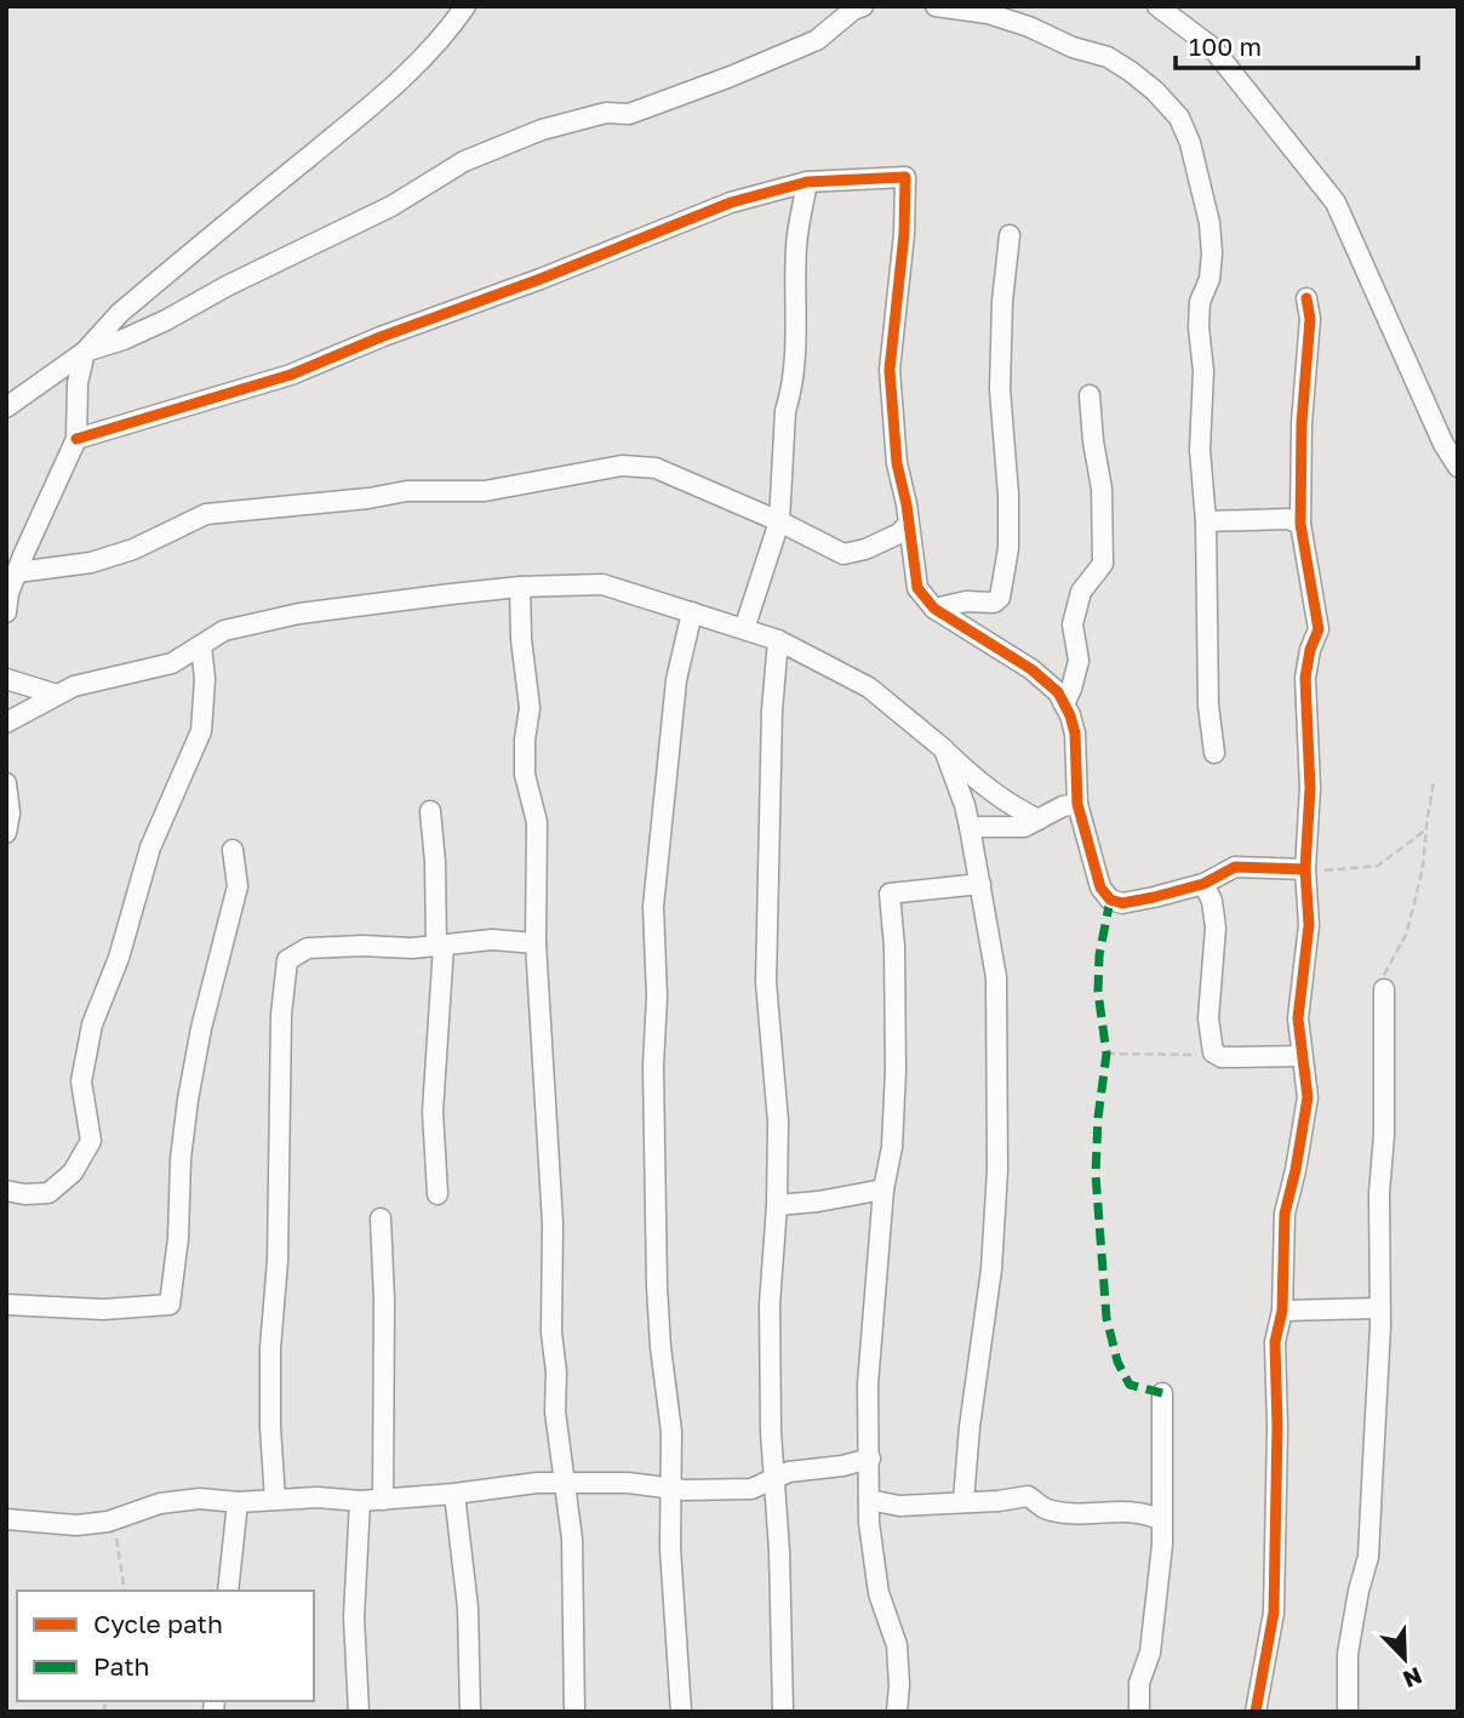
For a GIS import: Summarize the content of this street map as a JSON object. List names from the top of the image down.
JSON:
{
  "legend": ["Cycle path", "Path"],
  "scale_bar": "100 m",
  "north": "bottom right"
}
